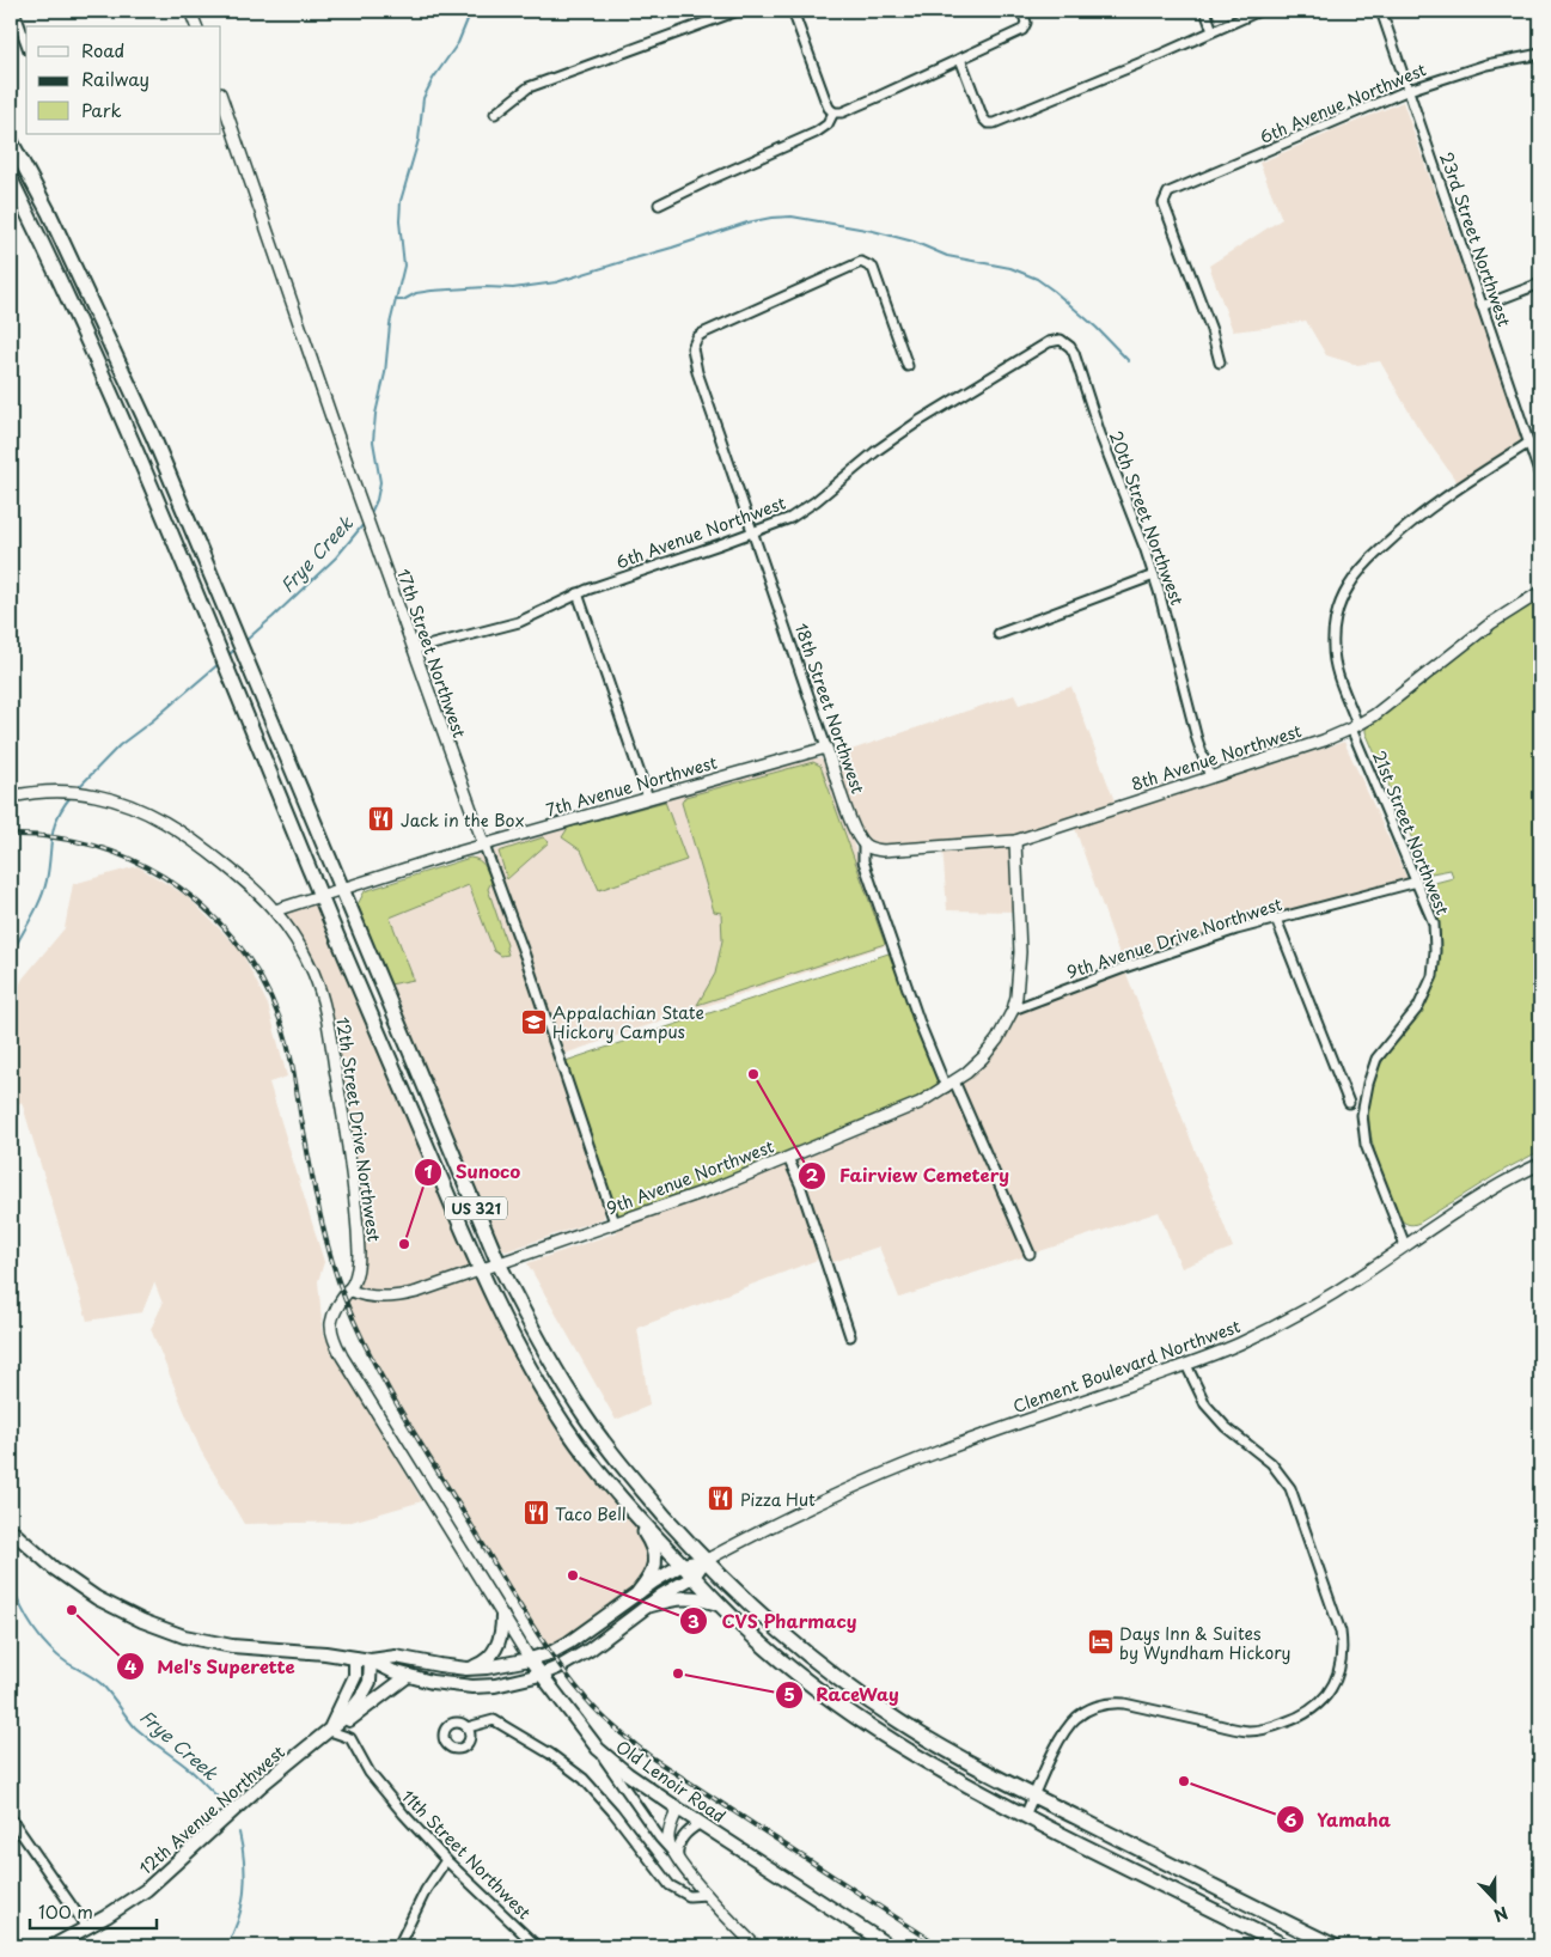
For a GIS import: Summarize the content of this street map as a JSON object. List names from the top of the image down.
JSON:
{
  "streets": {
    "highway": ["US 321"],
    "main road": [
      "12th Street Drive Northwest",
      "Clement Boulevard Northwest",
      "Old Lenoir Road",
      "12th Avenue Northwest"
    ],
    "street": [
      "6th Avenue Northwest",
      "23rd Street Northwest",
      "20th Street Northwest",
      "17th Street Northwest",
      "18th Street Northwest",
      "8th Avenue Northwest",
      "7th Avenue Northwest",
      "21st Street Northwest",
      "9th Avenue Drive Northwest",
      "9th Avenue Northwest",
      "11th Street Northwest"
    ]
  },
  "crossings": [
    ["6th Avenue Northwest", "23rd Street Northwest"],
    ["6th Avenue Northwest", "20th Street Northwest"],
    ["6th Avenue Northwest", "17th Street Northwest"],
    ["6th Avenue Northwest", "18th Street Northwest"],
    ["23rd Street Northwest", "21st Street Northwest"],
    ["20th Street Northwest", "8th Avenue Northwest"],
    ["17th Street Northwest", "7th Avenue Northwest"],
    ["17th Street Northwest", "9th Avenue Northwest"],
    ["18th Street Northwest", "8th Avenue Northwest"],
    ["18th Street Northwest", "7th Avenue Northwest"],
    ["18th Street Northwest", "9th Avenue Northwest"],
    ["8th Avenue Northwest", "21st Street Northwest"],
    ["8th Avenue Northwest", "9th Avenue Northwest"],
    ["7th Avenue Northwest", "12th Street Drive Northwest"],
    ["7th Avenue Northwest", "US 321"],
    ["21st Street Northwest", "9th Avenue Drive Northwest"],
    ["21st Street Northwest", "Clement Boulevard Northwest"],
    ["9th Avenue Drive Northwest", "9th Avenue Northwest"],
    ["12th Street Drive Northwest", "9th Avenue Northwest"],
    ["12th Street Drive Northwest", "Clement Boulevard Northwest"],
    ["12th Street Drive Northwest", "Old Lenoir Road"],
    ["9th Avenue Northwest", "US 321"],
    ["US 321", "Clement Boulevard Northwest"],
    ["Clement Boulevard Northwest", "Old Lenoir Road"],
    ["12th Avenue Northwest", "11th Street Northwest"]
  ],
  "water": ["Frye Creek"],
  "places": {
    "restaurant": ["Jack in the Box", "Pizza Hut", "Taco Bell"],
    "school or university": ["Appalachian State Hickory Campus"],
    "other": [
      "Fairview Cemetery",
      "Sunoco",
      "CVS Pharmacy",
      "Mel's Superette",
      "RaceWay",
      "Yamaha"
    ],
    "hotel": ["Days Inn & Suites by Wyndham Hickory"]
  },
  "legend": ["Road", "Railway", "Park"],
  "scale_bar": "100 m",
  "north": "bottom"
}
